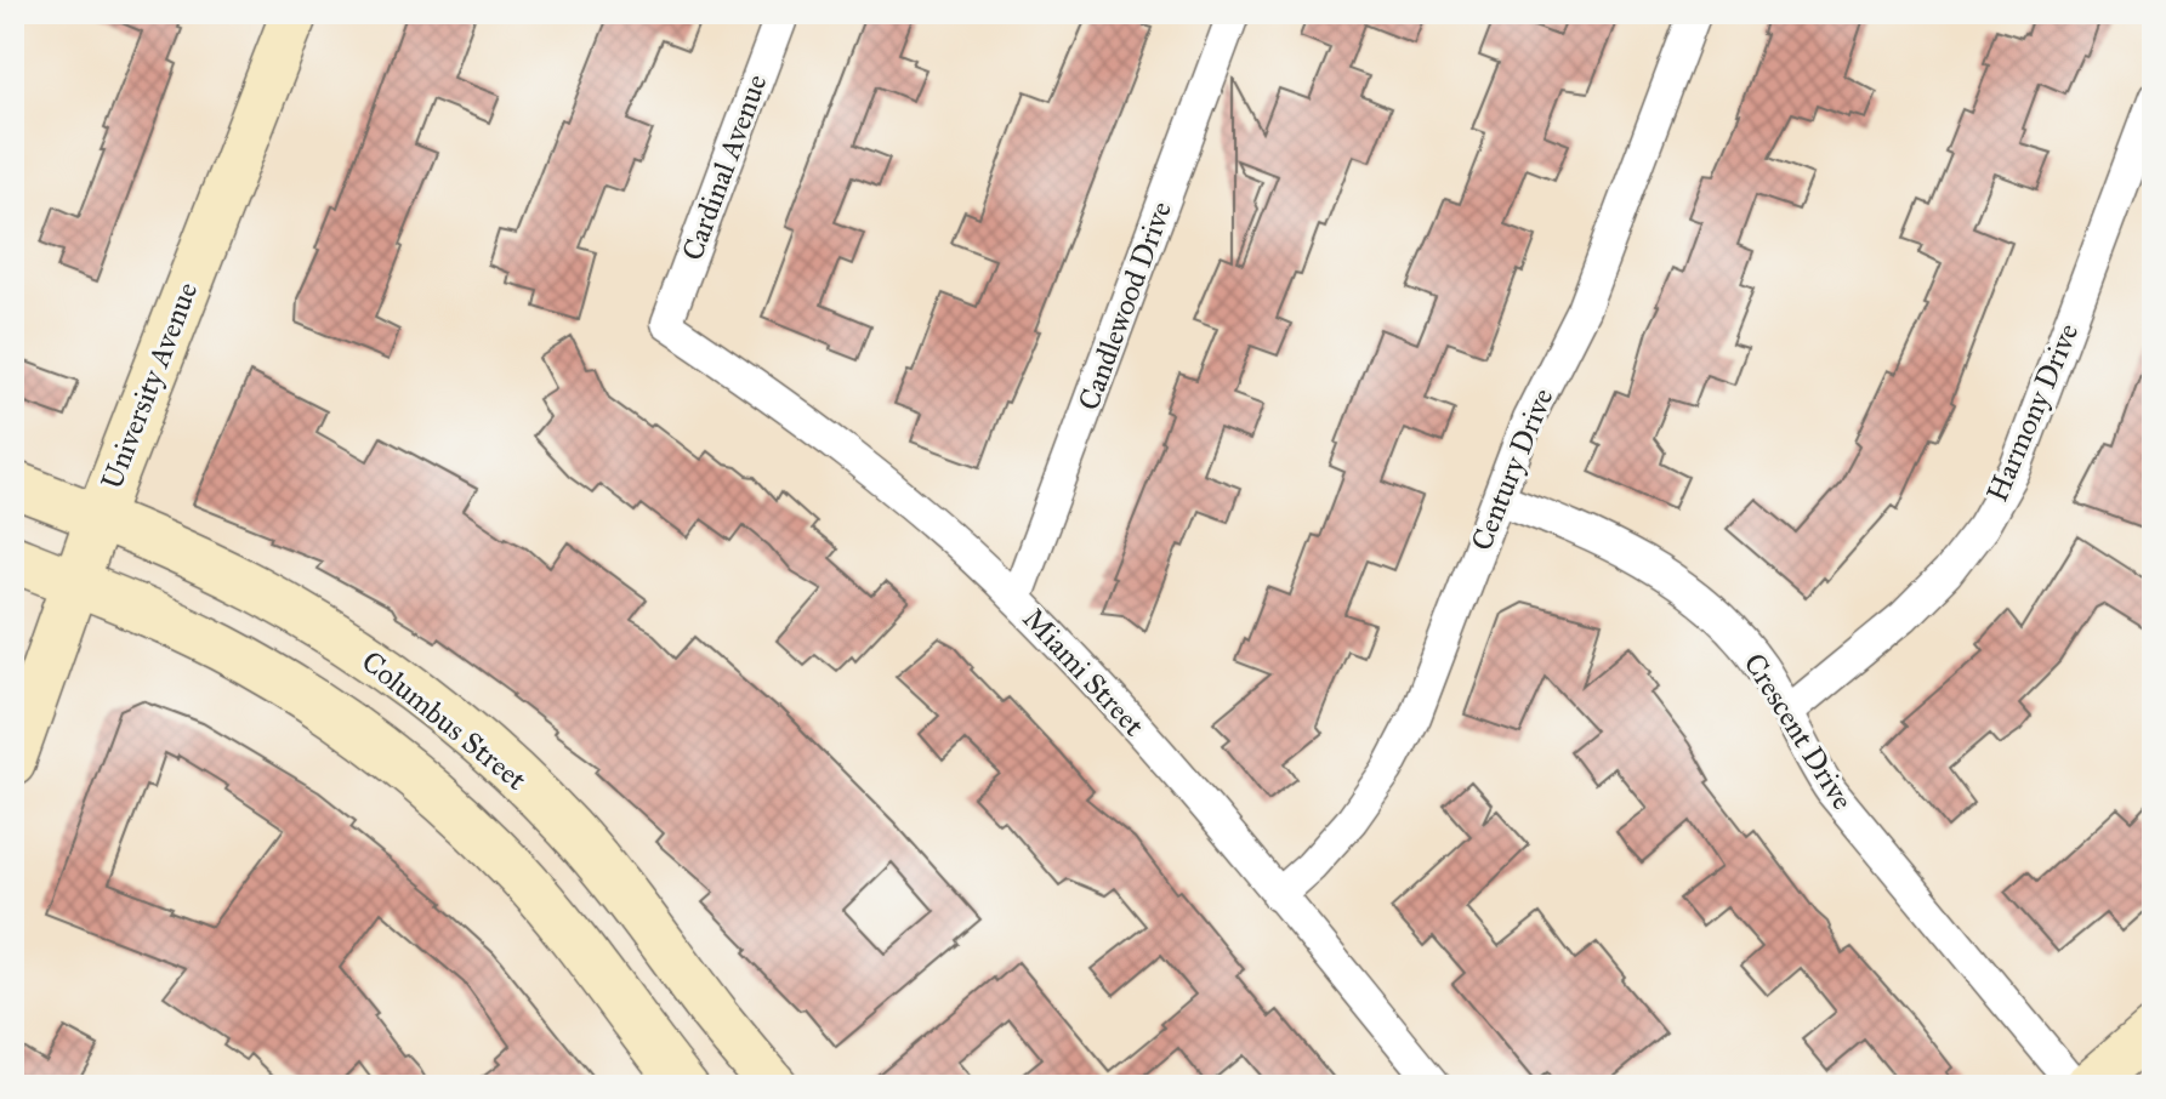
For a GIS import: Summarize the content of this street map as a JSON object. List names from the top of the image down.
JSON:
{
  "streets": {
    "main road": ["University Avenue", "Columbus Street"],
    "street": [
      "Cardinal Avenue",
      "Candlewood Drive",
      "Harmony Drive",
      "Century Drive",
      "Miami Street",
      "Crescent Drive"
    ]
  },
  "crossings": [
    ["Cardinal Avenue", "Miami Street"],
    ["Candlewood Drive", "Miami Street"],
    ["University Avenue", "Columbus Street"],
    ["Harmony Drive", "Crescent Drive"],
    ["Century Drive", "Miami Street"],
    ["Century Drive", "Crescent Drive"]
  ]
}
